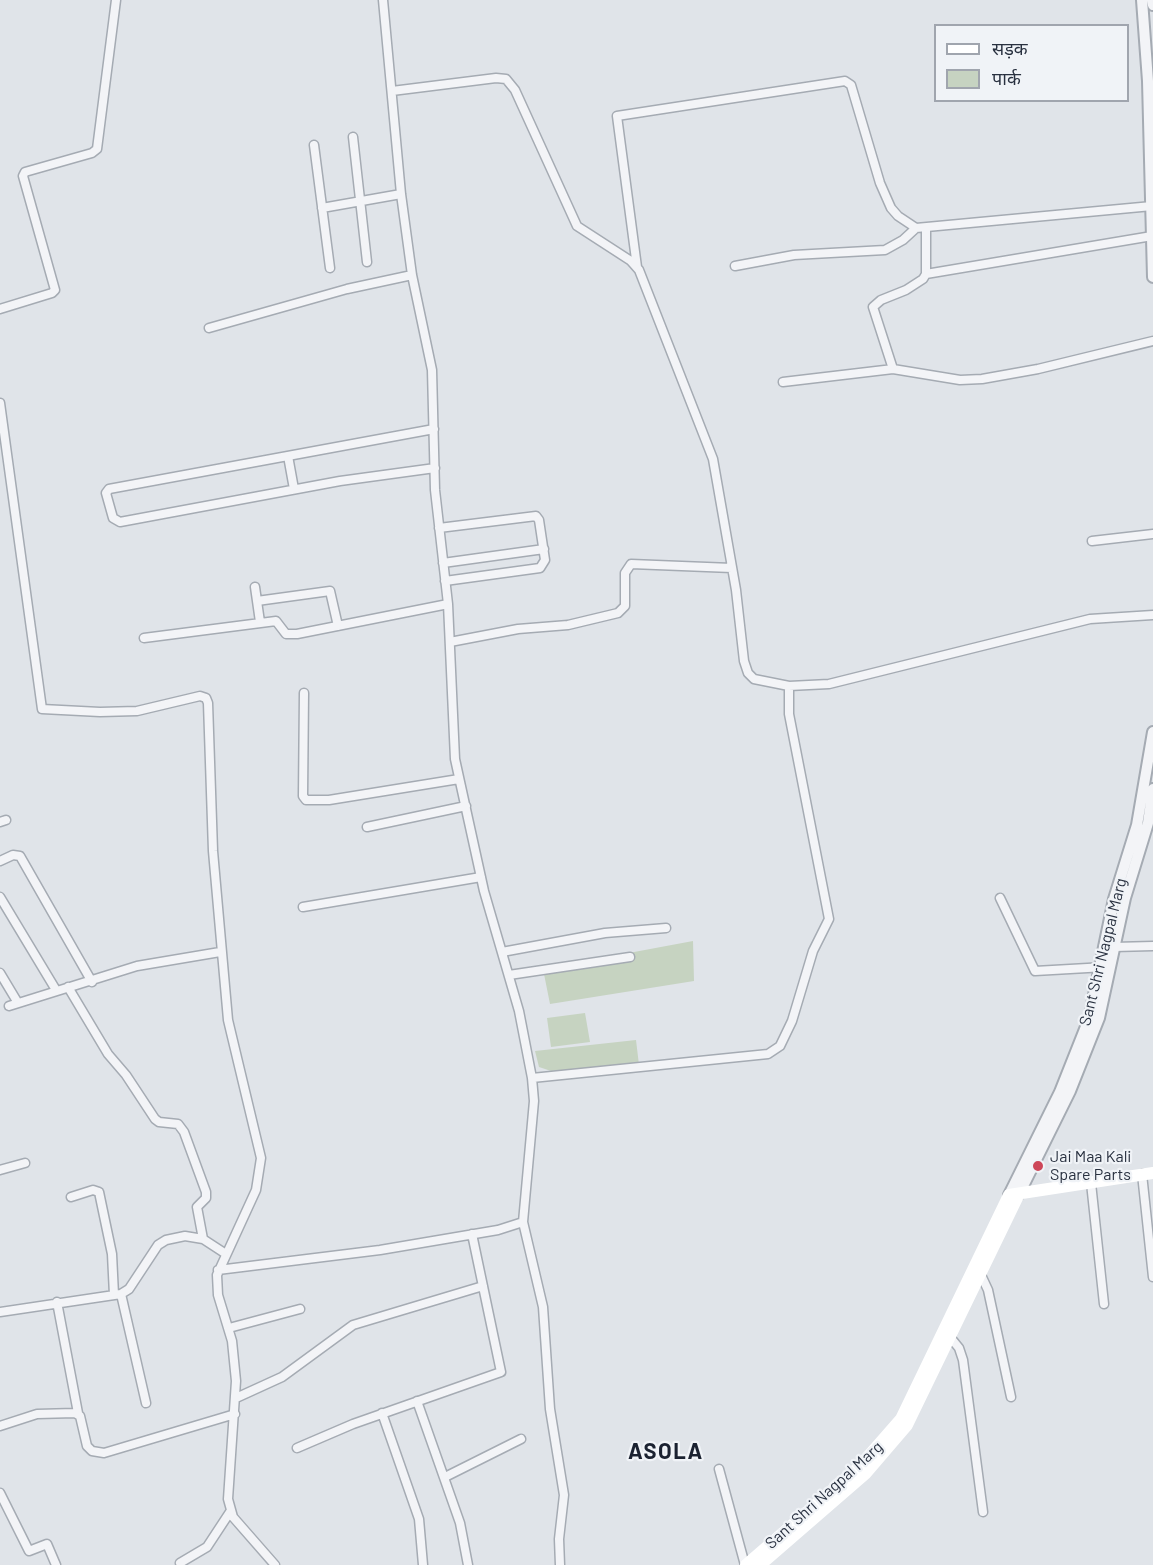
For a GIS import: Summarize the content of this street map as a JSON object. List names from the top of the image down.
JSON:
{
  "streets": {
    "main road": ["Sant Shri Nagpal Marg"]
  },
  "districts": ["ASOLA"],
  "places": ["Jai Maa Kali Spare Parts"],
  "legend": ["सड़क", "पार्क"]
}
